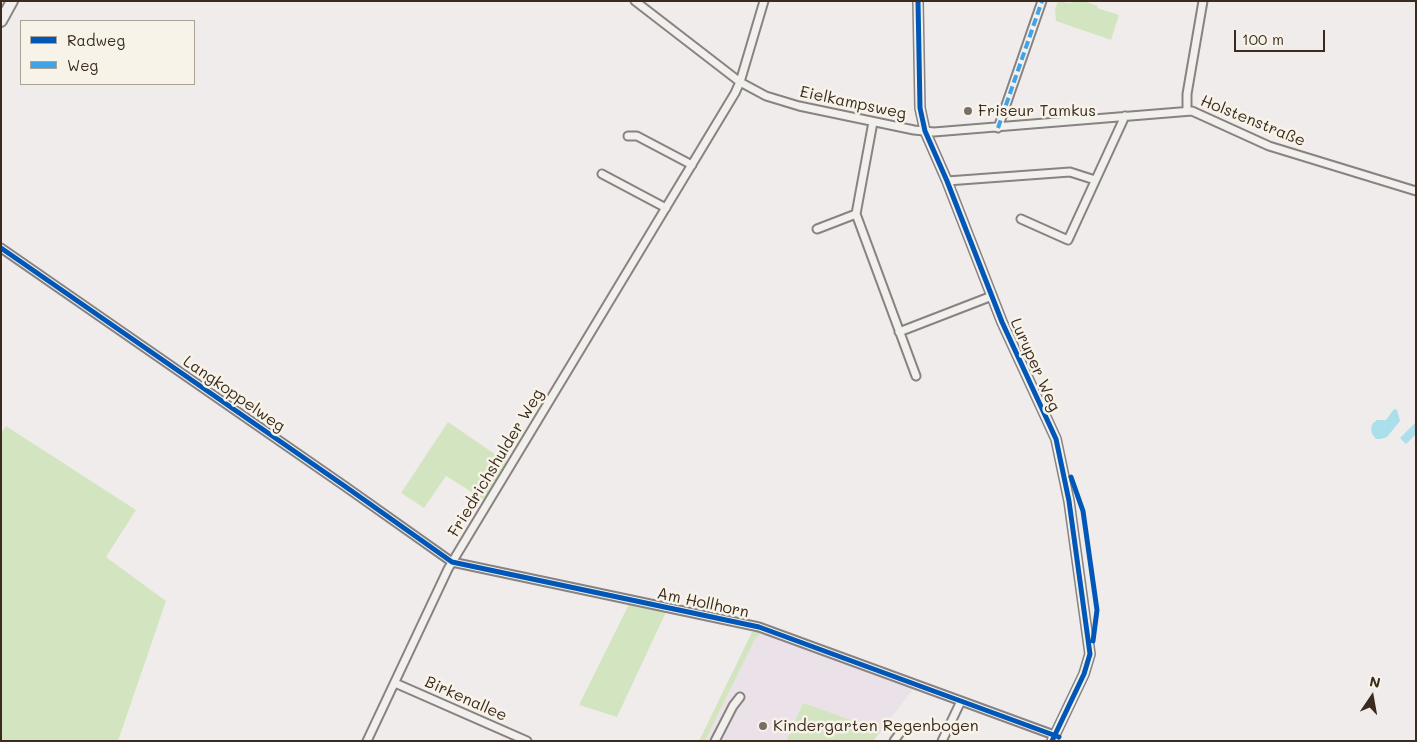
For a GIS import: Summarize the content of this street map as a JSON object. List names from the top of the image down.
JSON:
{
  "streets": {
    "street": [
      "Eielkampsweg",
      "Holstenstraße",
      "Luruper Weg",
      "Langkoppelweg",
      "Friedrichshulder Weg",
      "Am Hollhorn",
      "Birkenallee"
    ]
  },
  "crossings": [
    ["Eielkampsweg", "Holstenstraße"],
    ["Eielkampsweg", "Luruper Weg"],
    ["Eielkampsweg", "Friedrichshulder Weg"],
    ["Luruper Weg", "Am Hollhorn"],
    ["Langkoppelweg", "Friedrichshulder Weg"],
    ["Langkoppelweg", "Am Hollhorn"],
    ["Friedrichshulder Weg", "Am Hollhorn"],
    ["Friedrichshulder Weg", "Birkenallee"]
  ],
  "places": ["Friseur Tamkus", "Kindergarten Regenbogen"],
  "legend": ["Radweg", "Weg"],
  "scale_bar": "100 m",
  "north": "top"
}
